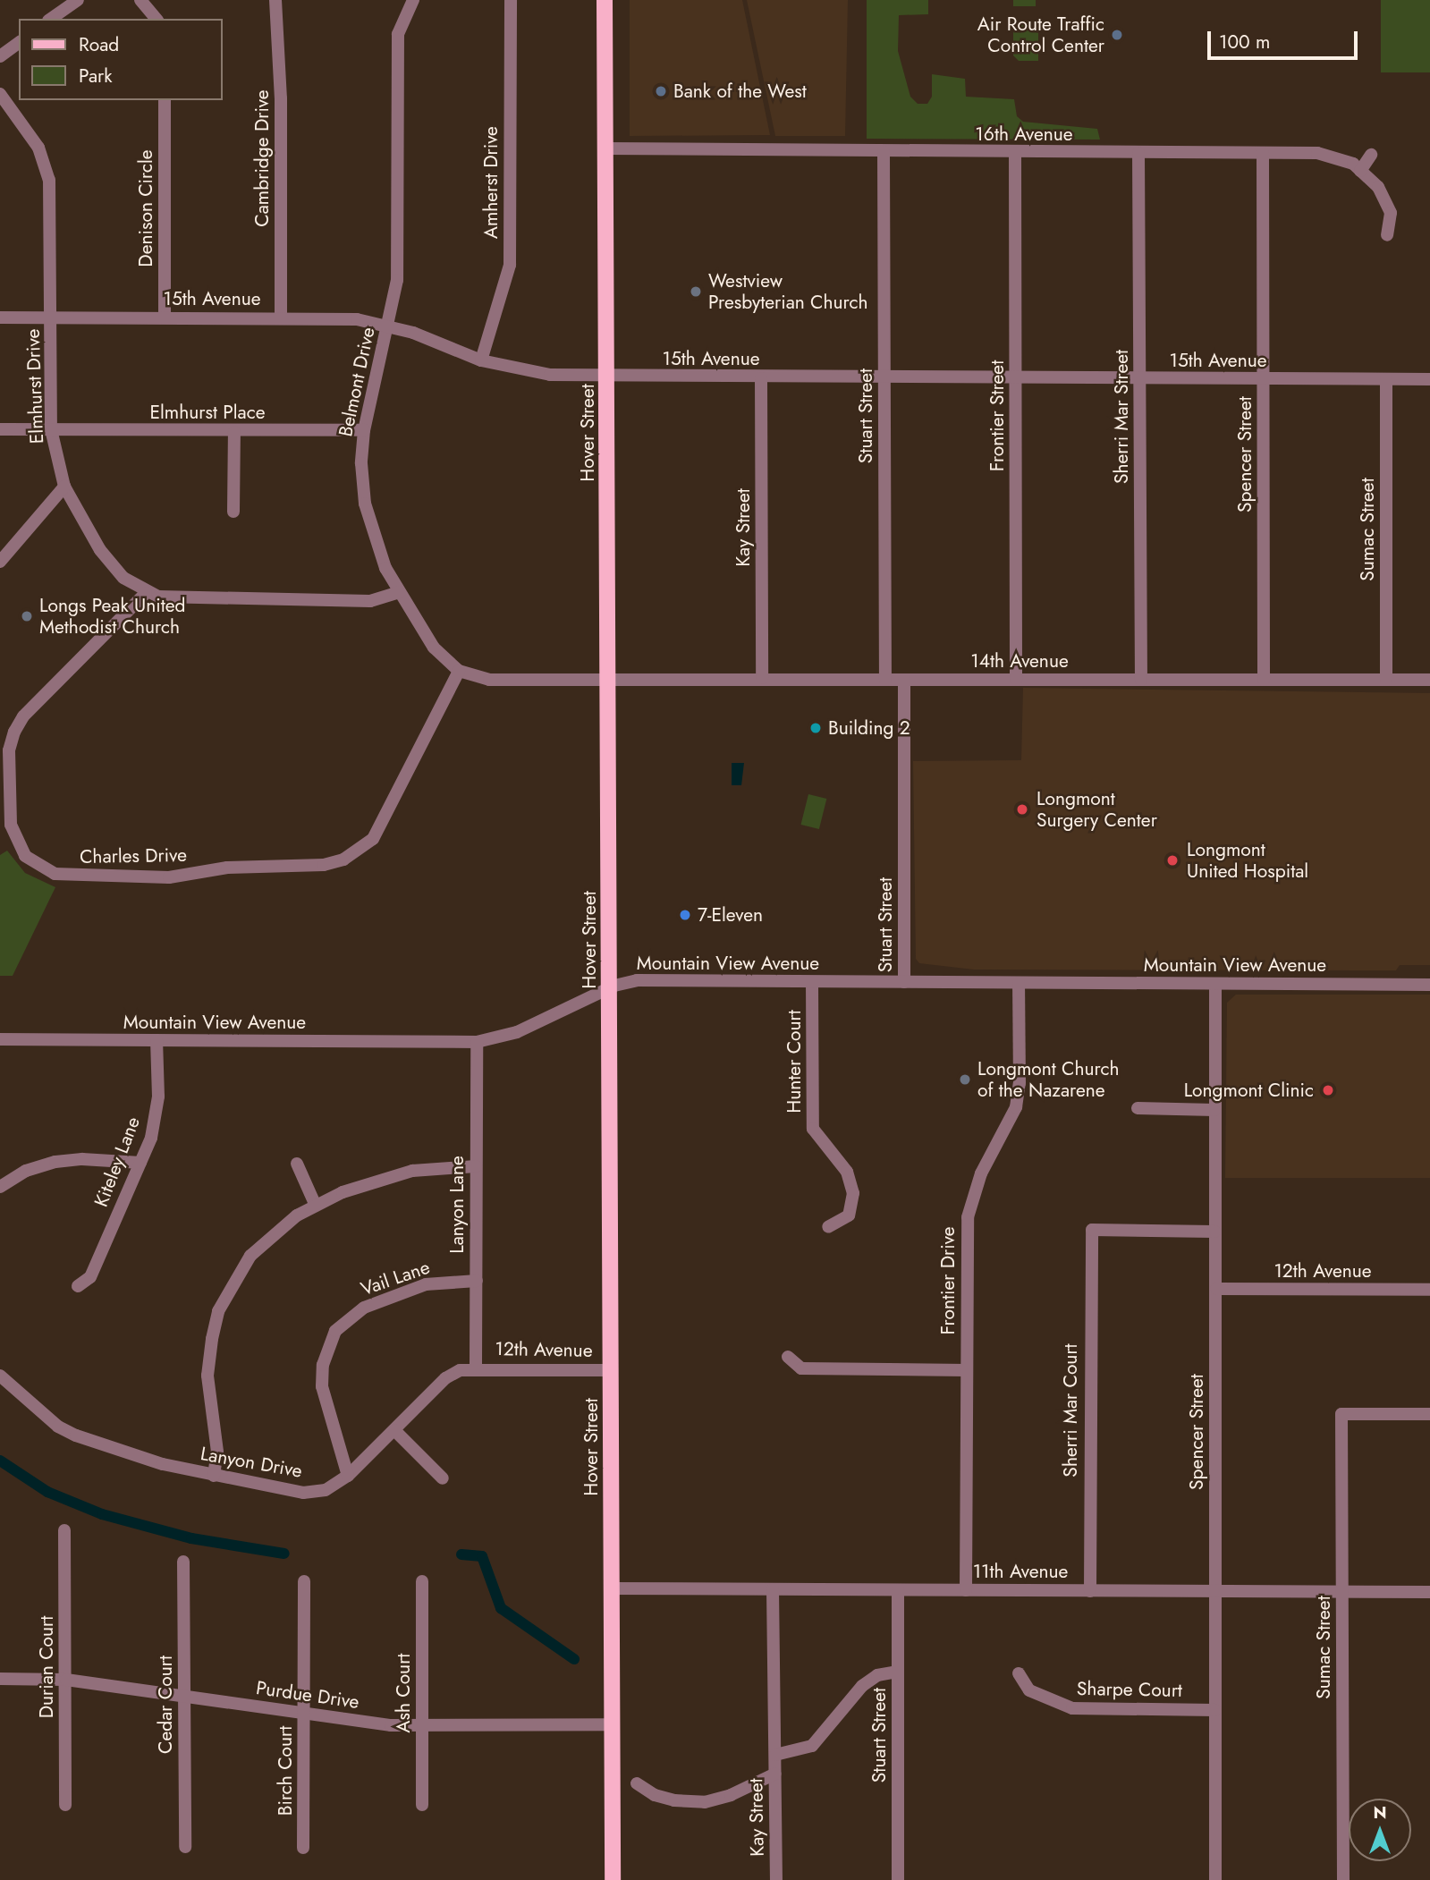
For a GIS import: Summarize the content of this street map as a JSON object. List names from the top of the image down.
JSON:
{
  "streets": {
    "main road": ["Hover Street"],
    "street": [
      "16th Avenue",
      "Cambridge Drive",
      "Amherst Drive",
      "Denison Circle",
      "15th Avenue",
      "Belmont Drive",
      "Elmhurst Drive",
      "Elmhurst Place",
      "Stuart Street",
      "Frontier Street",
      "Sherri Mar Street",
      "Spencer Street",
      "Kay Street",
      "Sumac Street",
      "14th Avenue",
      "Charles Drive",
      "Mountain View Avenue",
      "Hunter Court",
      "Kiteley Lane",
      "Lanyon Lane",
      "12th Avenue",
      "Vail Lane",
      "Frontier Drive",
      "Sherri Mar Court",
      "Lanyon Drive",
      "11th Avenue",
      "Durian Court",
      "Sharpe Court",
      "Ash Court",
      "Purdue Drive",
      "Cedar Court",
      "Birch Court"
    ]
  },
  "crossings": [
    ["16th Avenue", "Stuart Street"],
    ["16th Avenue", "Frontier Street"],
    ["16th Avenue", "Sherri Mar Street"],
    ["16th Avenue", "Hover Street"],
    ["16th Avenue", "Spencer Street"],
    ["Cambridge Drive", "15th Avenue"],
    ["Amherst Drive", "15th Avenue"],
    ["Denison Circle", "15th Avenue"],
    ["15th Avenue", "Belmont Drive"],
    ["15th Avenue", "Elmhurst Drive"],
    ["15th Avenue", "Stuart Street"],
    ["15th Avenue", "Frontier Street"],
    ["15th Avenue", "Sherri Mar Street"],
    ["15th Avenue", "Hover Street"],
    ["15th Avenue", "Spencer Street"],
    ["15th Avenue", "Kay Street"],
    ["15th Avenue", "Sumac Street"],
    ["Belmont Drive", "Elmhurst Drive"],
    ["Belmont Drive", "Elmhurst Place"],
    ["Belmont Drive", "Hover Street"],
    ["Belmont Drive", "14th Avenue"],
    ["Belmont Drive", "Charles Drive"],
    ["Elmhurst Drive", "Elmhurst Place"],
    ["Elmhurst Drive", "Charles Drive"],
    ["Stuart Street", "14th Avenue"],
    ["Stuart Street", "Mountain View Avenue"],
    ["Stuart Street", "11th Avenue"],
    ["Frontier Street", "14th Avenue"],
    ["Sherri Mar Street", "14th Avenue"],
    ["Hover Street", "14th Avenue"],
    ["Hover Street", "Mountain View Avenue"],
    ["Hover Street", "12th Avenue"],
    ["Hover Street", "11th Avenue"],
    ["Hover Street", "Purdue Drive"],
    ["Spencer Street", "14th Avenue"],
    ["Spencer Street", "Mountain View Avenue"],
    ["Spencer Street", "12th Avenue"],
    ["Spencer Street", "Sherri Mar Court"],
    ["Spencer Street", "11th Avenue"],
    ["Spencer Street", "Sharpe Court"],
    ["Kay Street", "14th Avenue"],
    ["Kay Street", "11th Avenue"],
    ["Sumac Street", "14th Avenue"],
    ["Sumac Street", "11th Avenue"],
    ["Mountain View Avenue", "Hunter Court"],
    ["Mountain View Avenue", "Kiteley Lane"],
    ["Mountain View Avenue", "Lanyon Lane"],
    ["Mountain View Avenue", "Frontier Drive"],
    ["Lanyon Lane", "12th Avenue"],
    ["Lanyon Lane", "Vail Lane"],
    ["Lanyon Lane", "Lanyon Drive"],
    ["12th Avenue", "Lanyon Drive"],
    ["Vail Lane", "Lanyon Drive"],
    ["Frontier Drive", "11th Avenue"],
    ["Sherri Mar Court", "11th Avenue"],
    ["Durian Court", "Purdue Drive"],
    ["Ash Court", "Purdue Drive"],
    ["Purdue Drive", "Cedar Court"],
    ["Purdue Drive", "Birch Court"]
  ],
  "places": [
    "Air Route Traffic Control Center",
    "Bank of the West",
    "Westview Presbyterian Church",
    "Longs Peak United Methodist Church",
    "Building 2",
    "Longmont Surgery Center",
    "Longmont United Hospital",
    "7-Eleven",
    "Longmont Church of the Nazarene",
    "Longmont Clinic"
  ],
  "legend": ["Road", "Park"],
  "scale_bar": "100 m",
  "north": "top"
}
